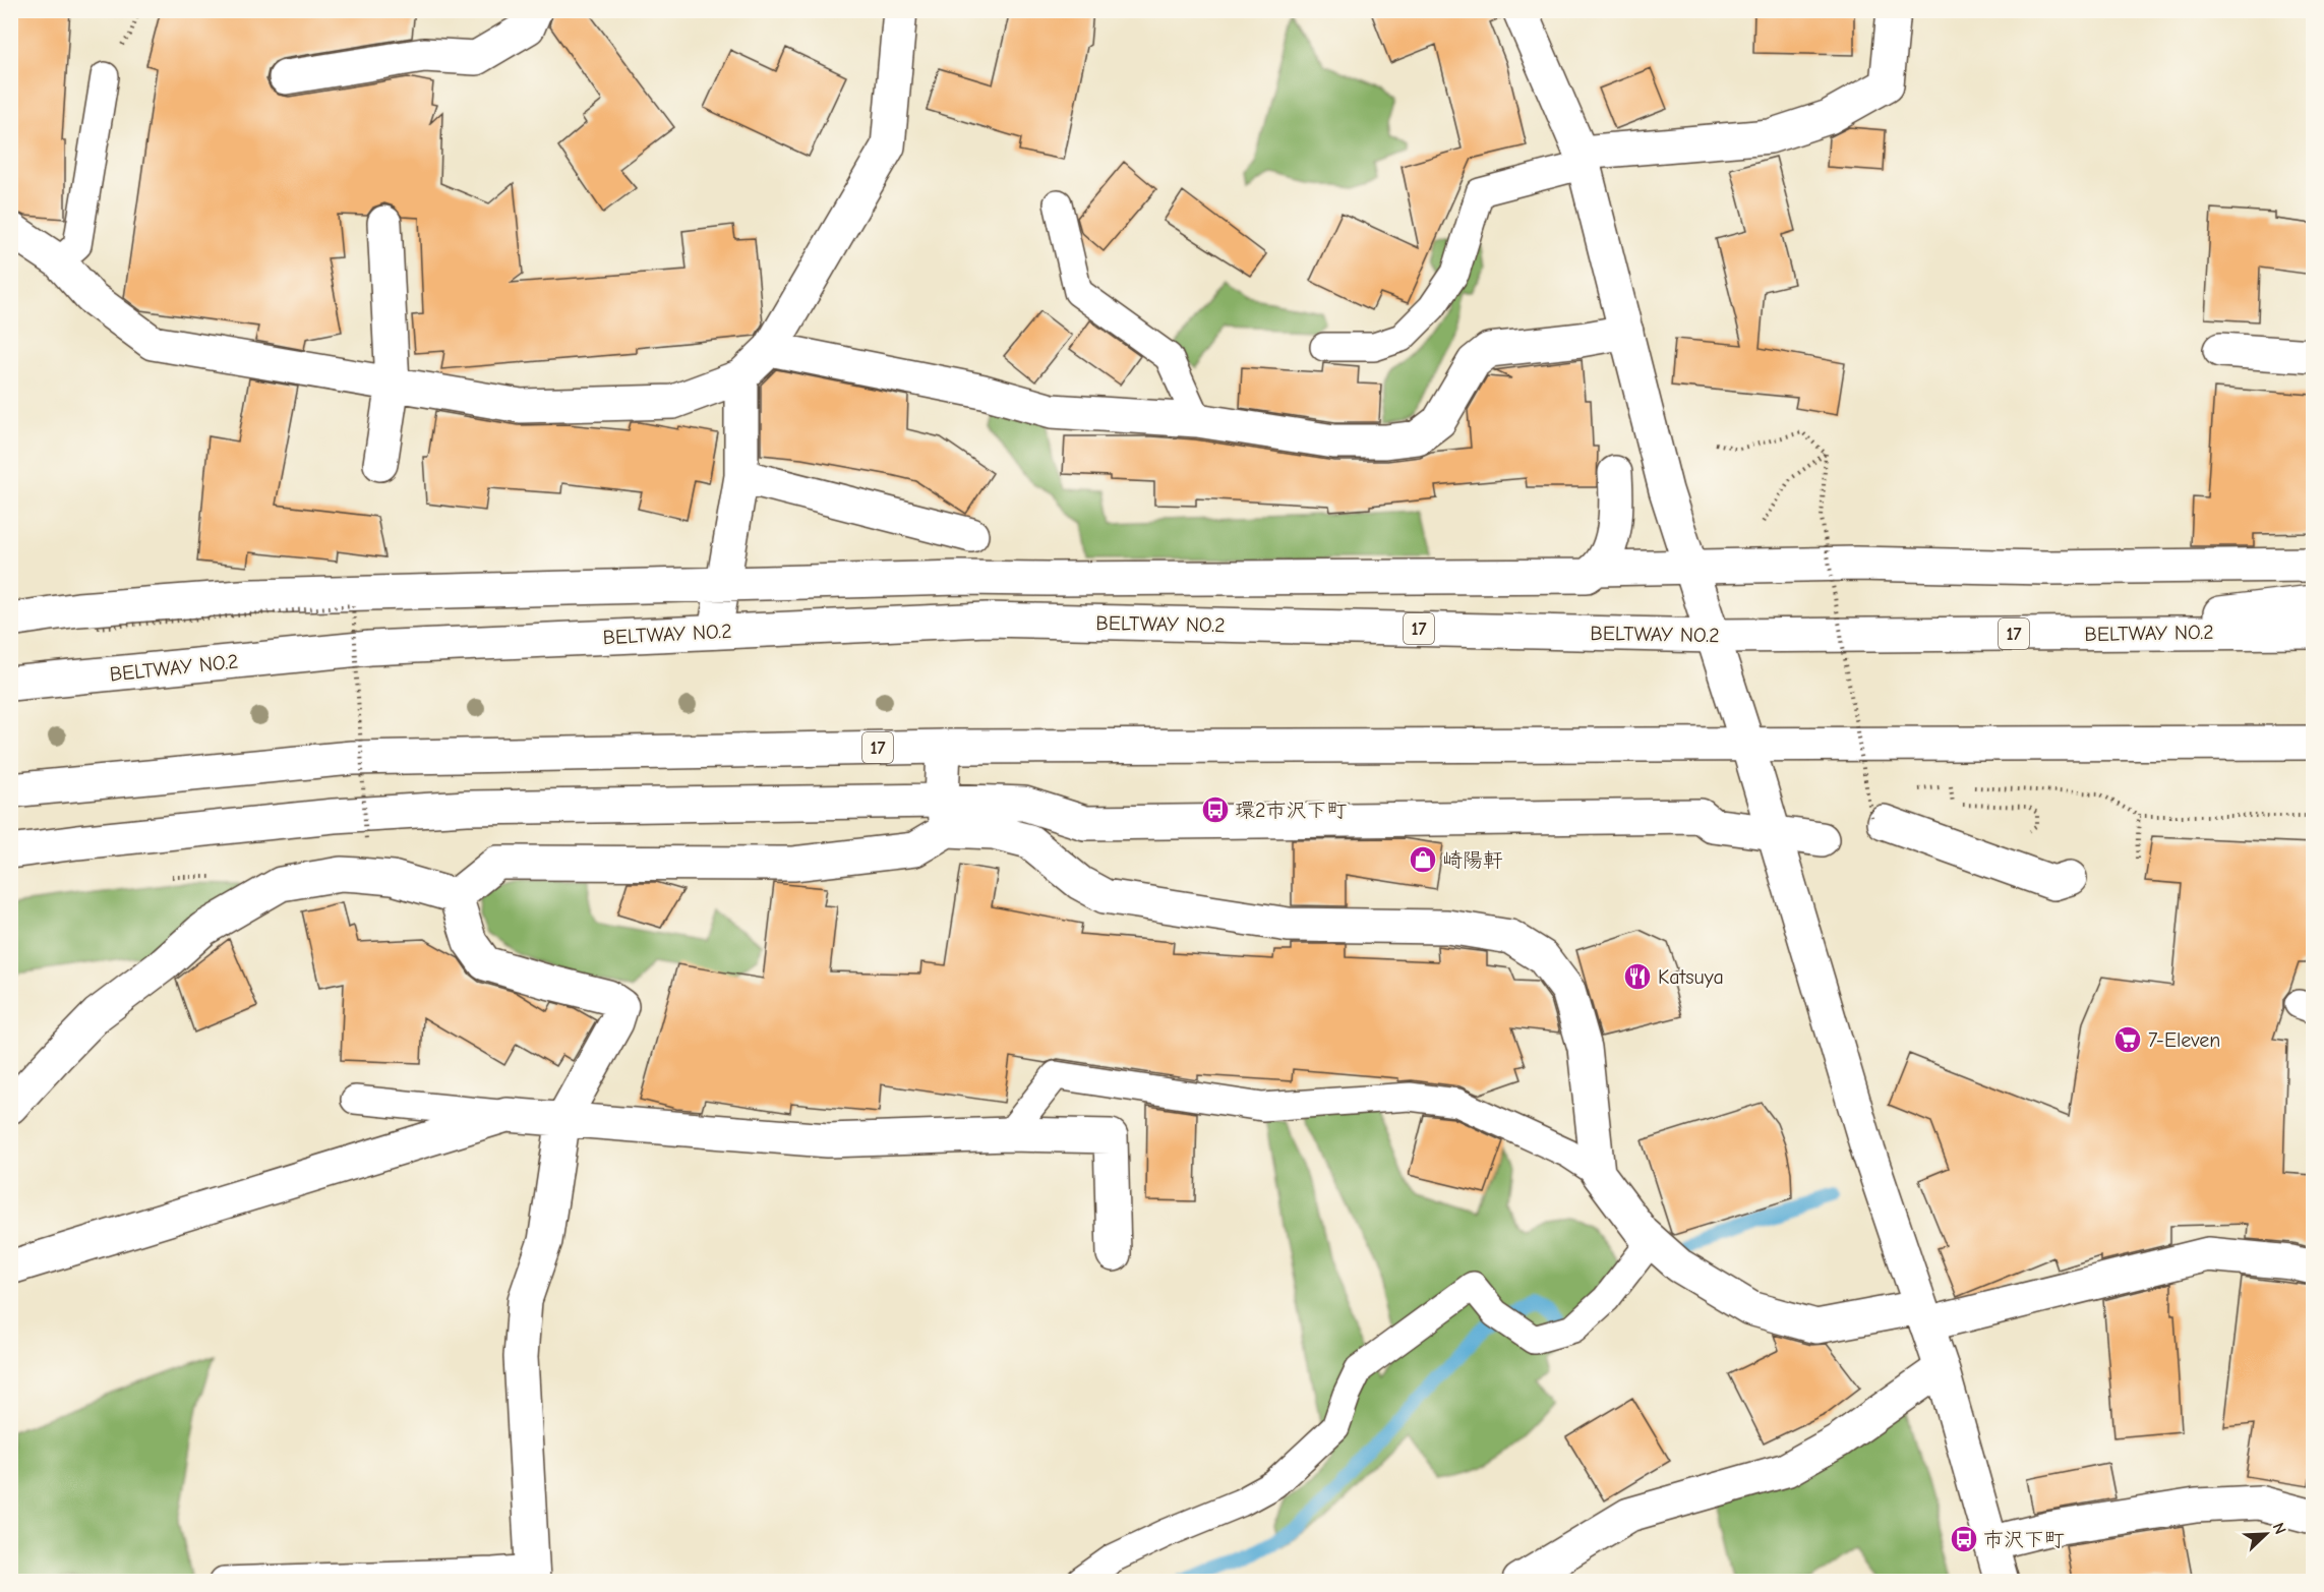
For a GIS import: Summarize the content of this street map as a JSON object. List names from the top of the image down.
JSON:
{
  "streets": {
    "street": ["BELTWAY NO.2", "17"]
  },
  "places": {
    "bus stop": ["環2市沢下町", "市沢下町"],
    "shop": ["崎陽軒"],
    "restaurant": ["Katsuya"],
    "supermarket": ["7-Eleven"]
  },
  "north": "top right"
}
